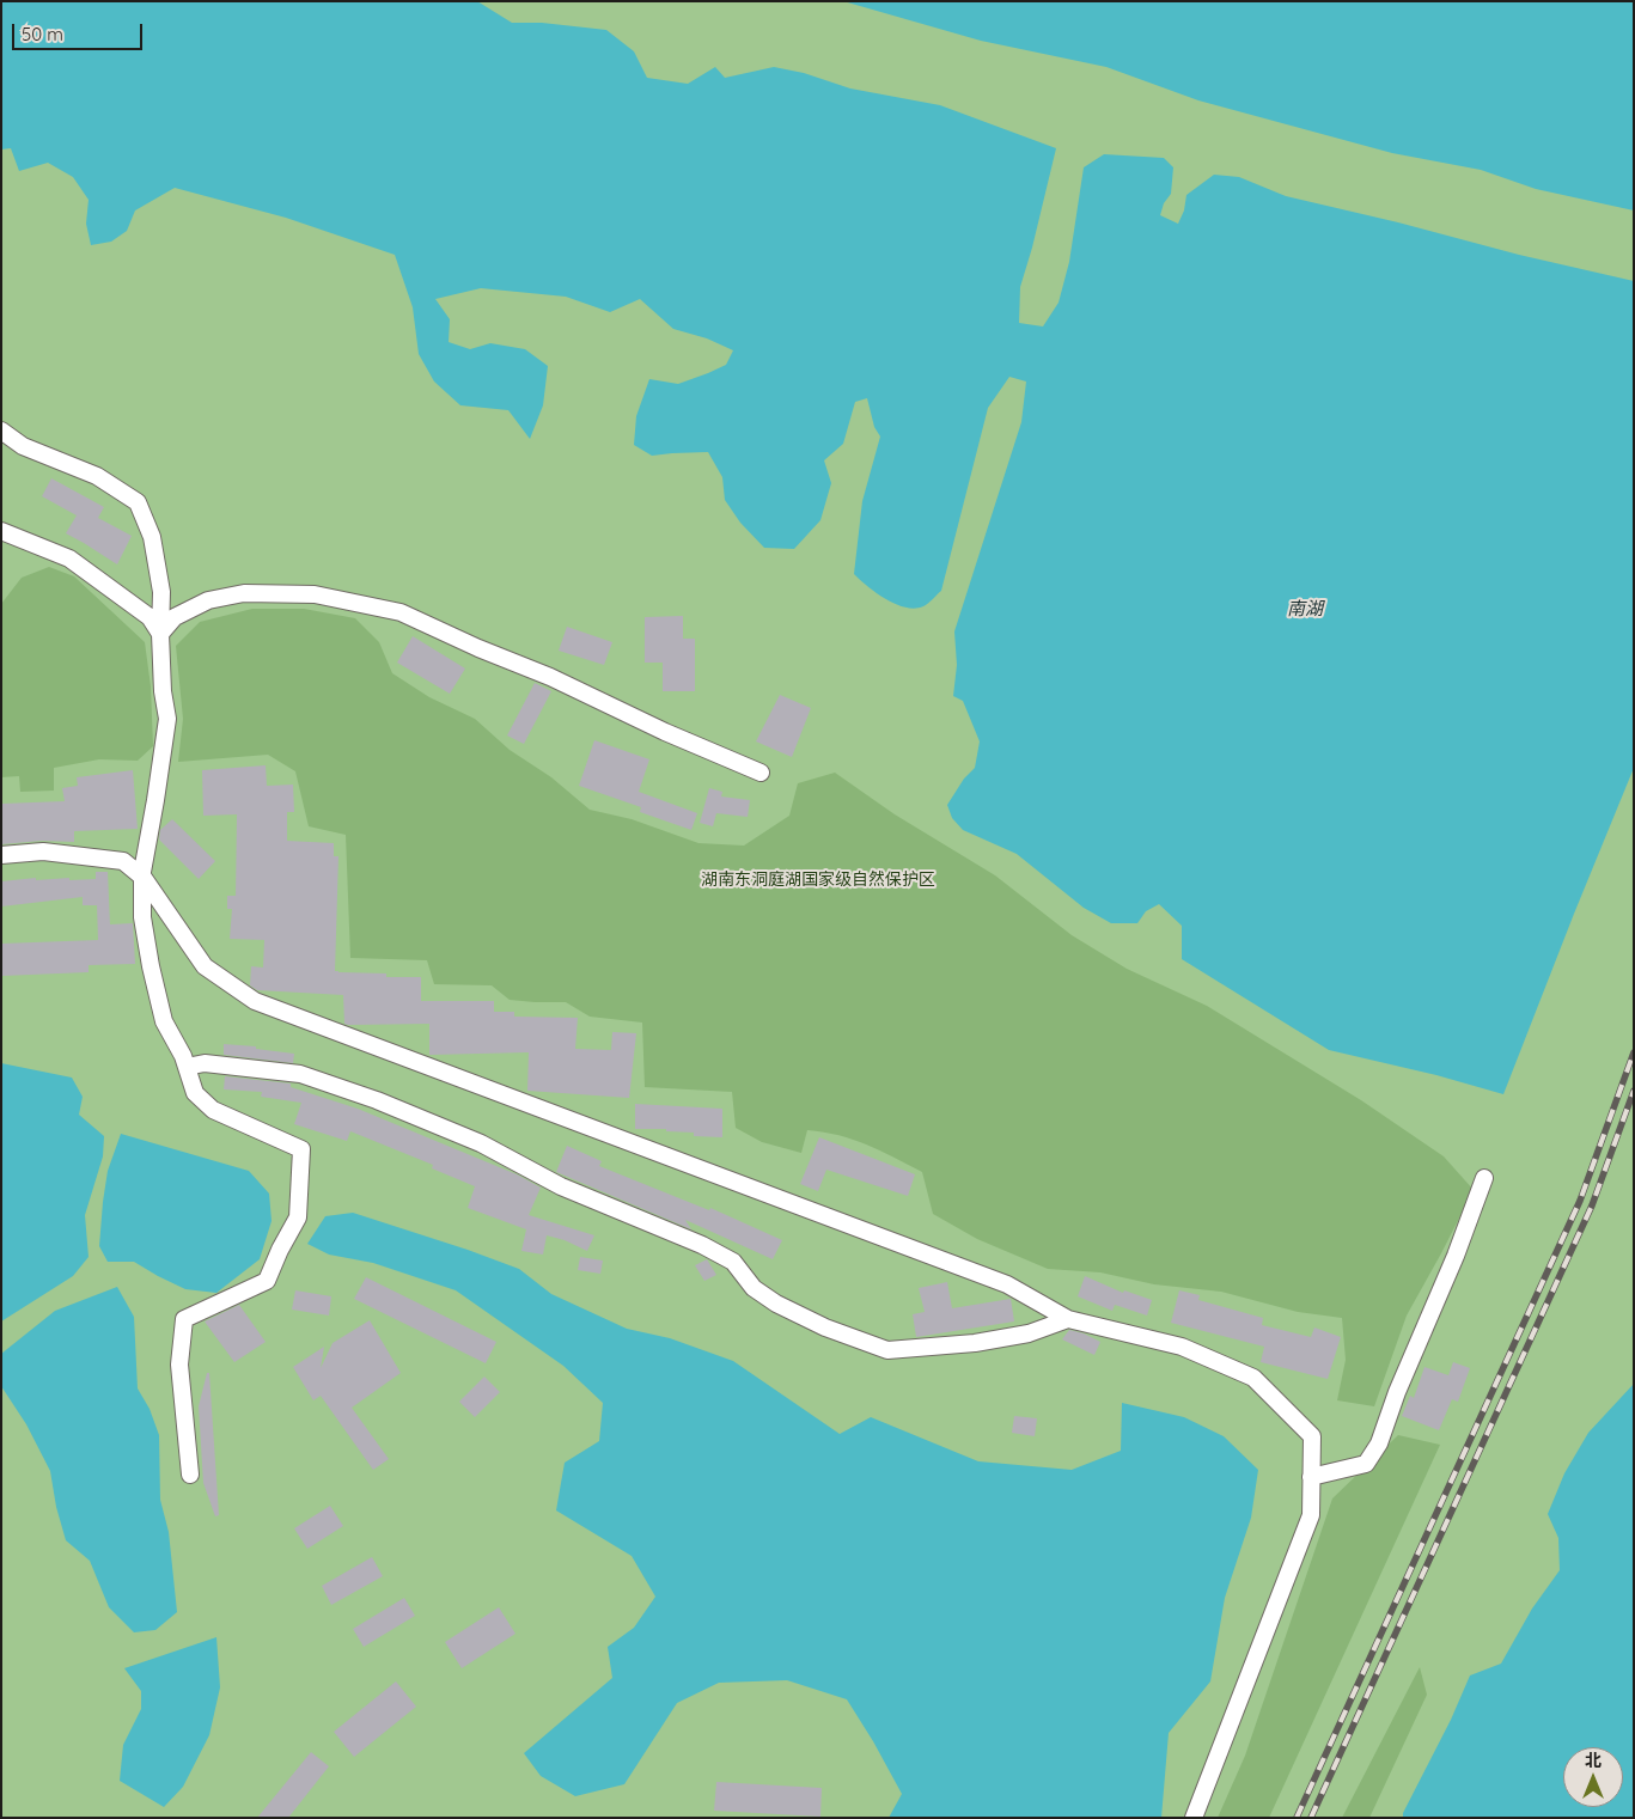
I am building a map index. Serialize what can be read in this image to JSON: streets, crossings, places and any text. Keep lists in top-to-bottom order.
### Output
{
  "water": ["南湖"],
  "parks": ["湖南东洞庭湖国家级自然保护区"],
  "scale_bar": "50 m",
  "north": "top"
}
